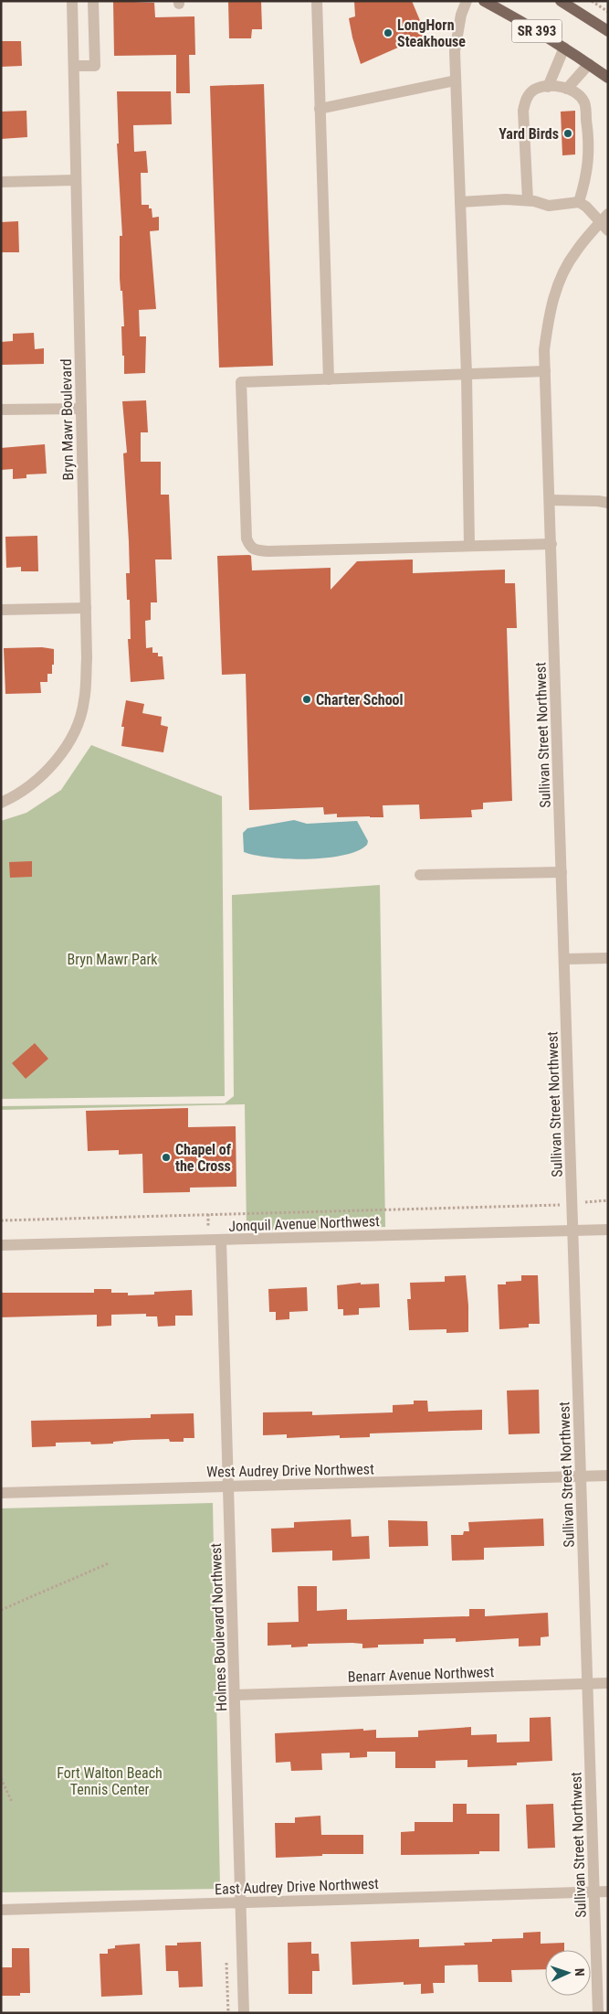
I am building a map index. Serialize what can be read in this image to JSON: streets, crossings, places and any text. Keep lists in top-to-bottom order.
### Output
{
  "streets": {
    "main road": ["SR 393"],
    "street": [
      "Bryn Mawr Boulevard",
      "Sullivan Street Northwest",
      "Jonquil Avenue Northwest",
      "West Audrey Drive Northwest",
      "Holmes Boulevard Northwest",
      "Benarr Avenue Northwest",
      "East Audrey Drive Northwest"
    ]
  },
  "crossings": [
    ["Sullivan Street Northwest", "Jonquil Avenue Northwest"],
    ["Sullivan Street Northwest", "West Audrey Drive Northwest"],
    ["Sullivan Street Northwest", "Benarr Avenue Northwest"],
    ["Sullivan Street Northwest", "East Audrey Drive Northwest"],
    ["Jonquil Avenue Northwest", "Holmes Boulevard Northwest"],
    ["West Audrey Drive Northwest", "Holmes Boulevard Northwest"],
    ["Holmes Boulevard Northwest", "Benarr Avenue Northwest"],
    ["Holmes Boulevard Northwest", "East Audrey Drive Northwest"]
  ],
  "parks": ["Bryn Mawr Park", "Fort Walton Beach Tennis Center"],
  "places": [
    "LongHorn Steakhouse",
    "Yard Birds",
    "Charter School",
    "Chapel of the Cross"
  ],
  "north": "right"
}
